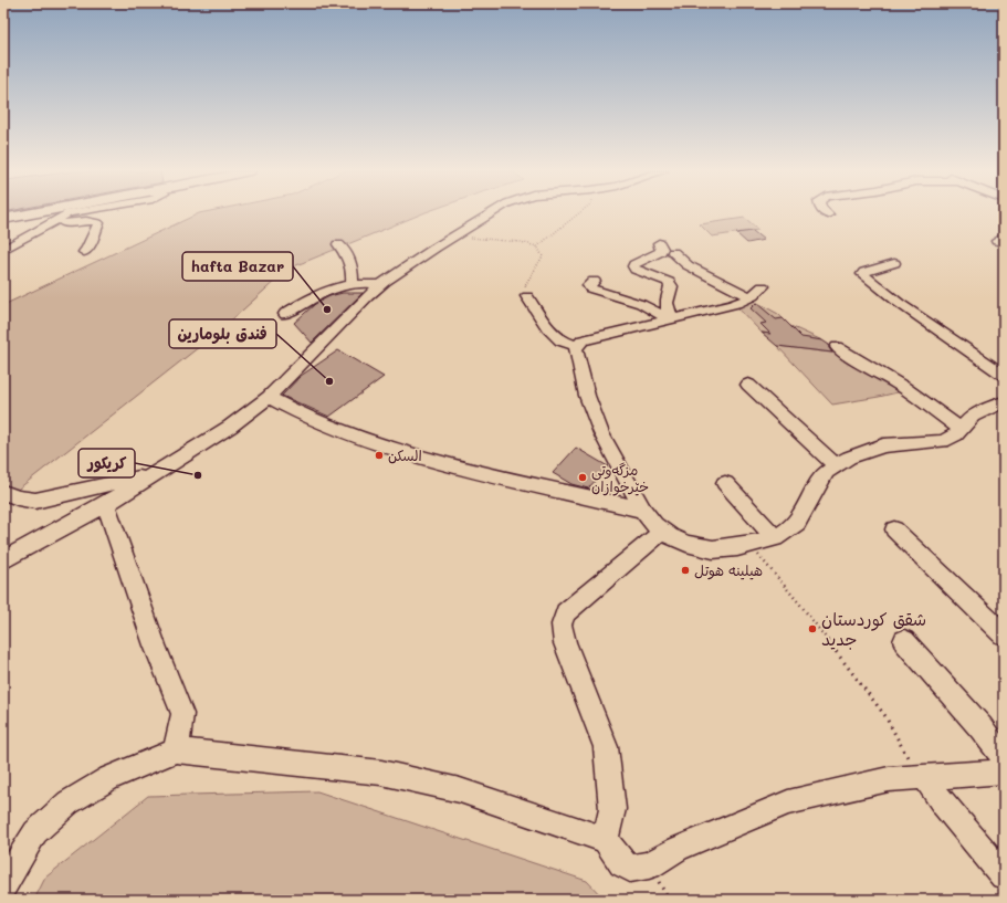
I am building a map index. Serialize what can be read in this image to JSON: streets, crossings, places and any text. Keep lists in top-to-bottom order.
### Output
{
  "places": [
    "hafta Bazar",
    "فندق بلومارين",
    "السكن",
    "کریکور",
    "مزگەوتی خێرخوازان",
    "هيلينه هوتل",
    "شقق كوردستان جديد"
  ]
}
